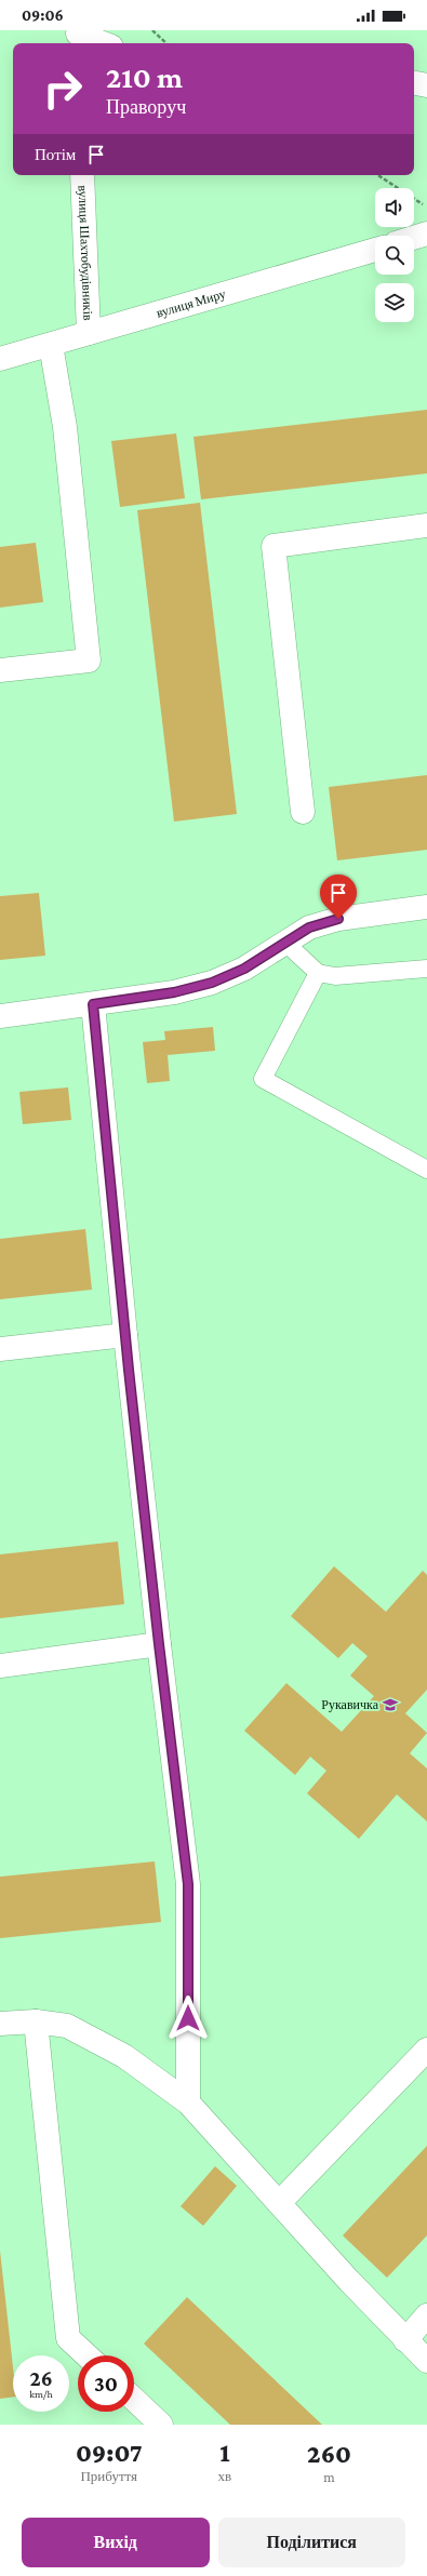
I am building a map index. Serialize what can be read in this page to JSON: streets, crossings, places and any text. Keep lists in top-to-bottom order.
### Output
{
  "streets": {
    "street": ["вулиця Шахтобудівників", "вулиця Миру"]
  },
  "crossings": [
    ["вулиця Шахтобудівників", "вулиця Миру"]
  ],
  "places": {
    "school or university": ["Рукавичка"]
  },
  "page": {
    "status": "09:06",
    "turn": ["210 m", "Праворуч"],
    "then": "Потім",
    "speed": "26 km/h",
    "limit": "30",
    "eta": [
      "09:07",
      "Прибуття",
      "1",
      "хв",
      "260",
      "m"
    ],
    "buttons": ["Вихід", "Поділитися"]
  }
}
